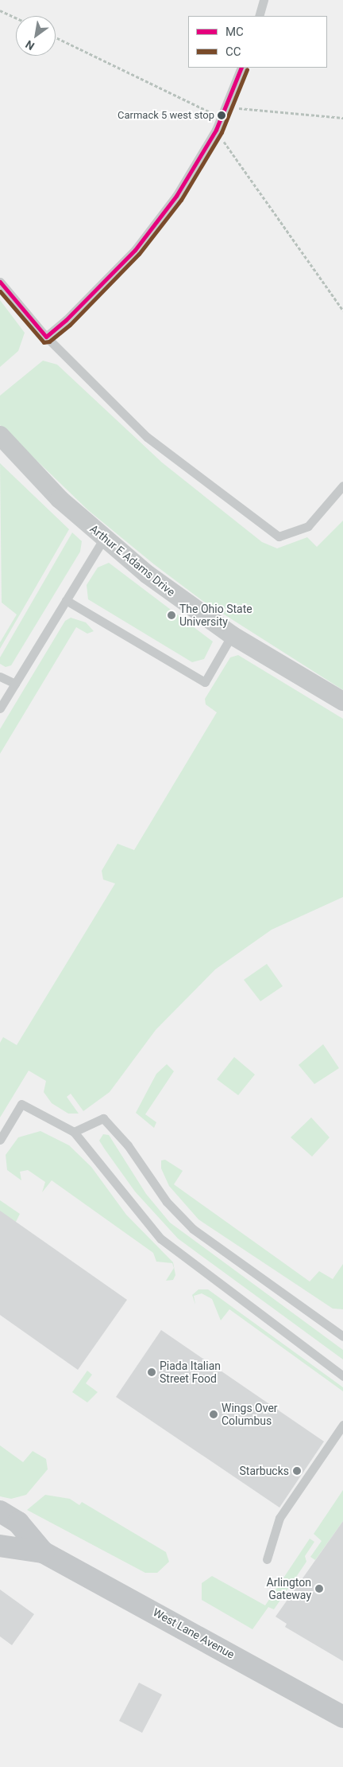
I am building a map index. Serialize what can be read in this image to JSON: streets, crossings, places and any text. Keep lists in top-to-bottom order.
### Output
{
  "streets": {
    "main road": ["West Lane Avenue"],
    "street": ["Arthur E Adams Drive"]
  },
  "places": [
    "Carmack 5 west stop",
    "The Ohio State University",
    "Piada Italian Street Food",
    "Wings Over Columbus",
    "Starbucks",
    "Arlington Gateway"
  ],
  "lines": ["transit line MC", "transit line CC"],
  "legend": ["MC", "CC"],
  "north": "bottom left"
}
